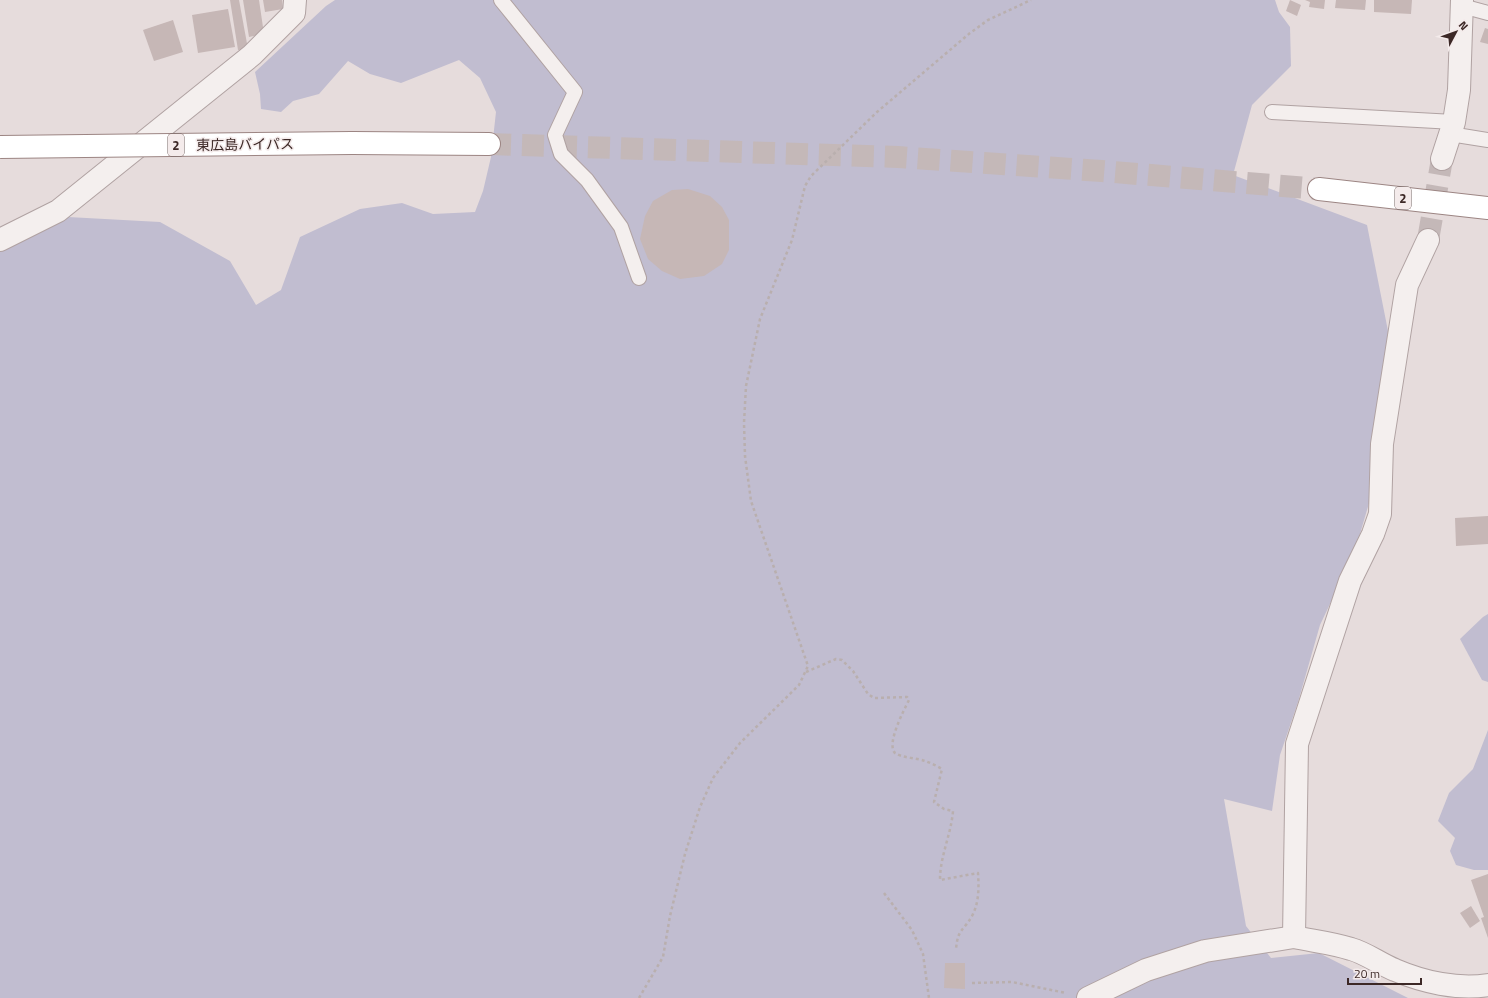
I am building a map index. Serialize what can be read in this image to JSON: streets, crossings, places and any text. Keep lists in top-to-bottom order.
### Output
{
  "streets": {
    "highway": ["東広島バイパス", "2"]
  },
  "scale_bar": "20 m",
  "north": "top right"
}
